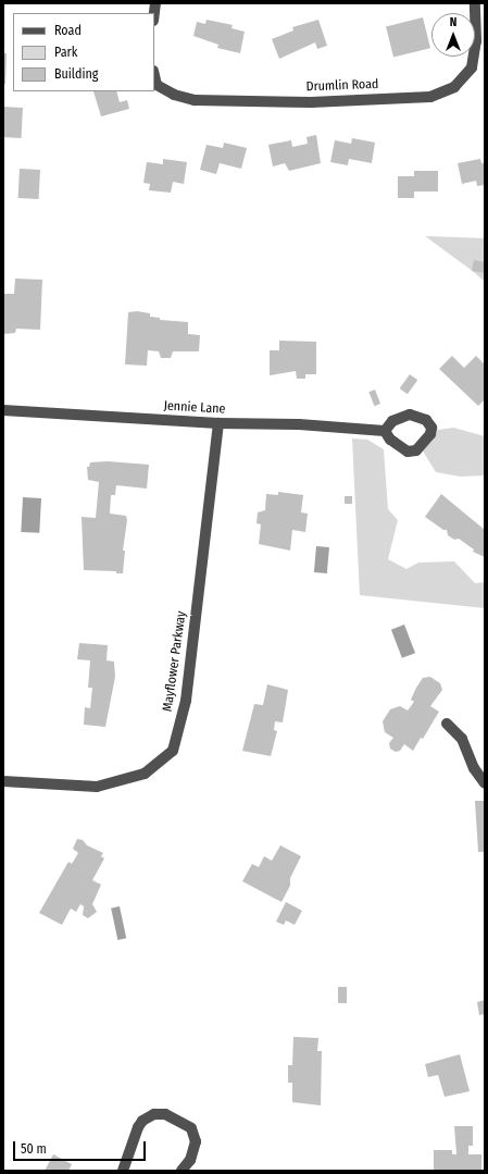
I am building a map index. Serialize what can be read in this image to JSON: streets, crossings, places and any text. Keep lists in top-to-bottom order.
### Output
{
  "streets": {
    "street": ["Drumlin Road", "Jennie Lane", "Mayflower Parkway"]
  },
  "crossings": [
    ["Jennie Lane", "Mayflower Parkway"]
  ],
  "legend": ["Road", "Park", "Building"],
  "scale_bar": "50 m",
  "north": "top"
}
